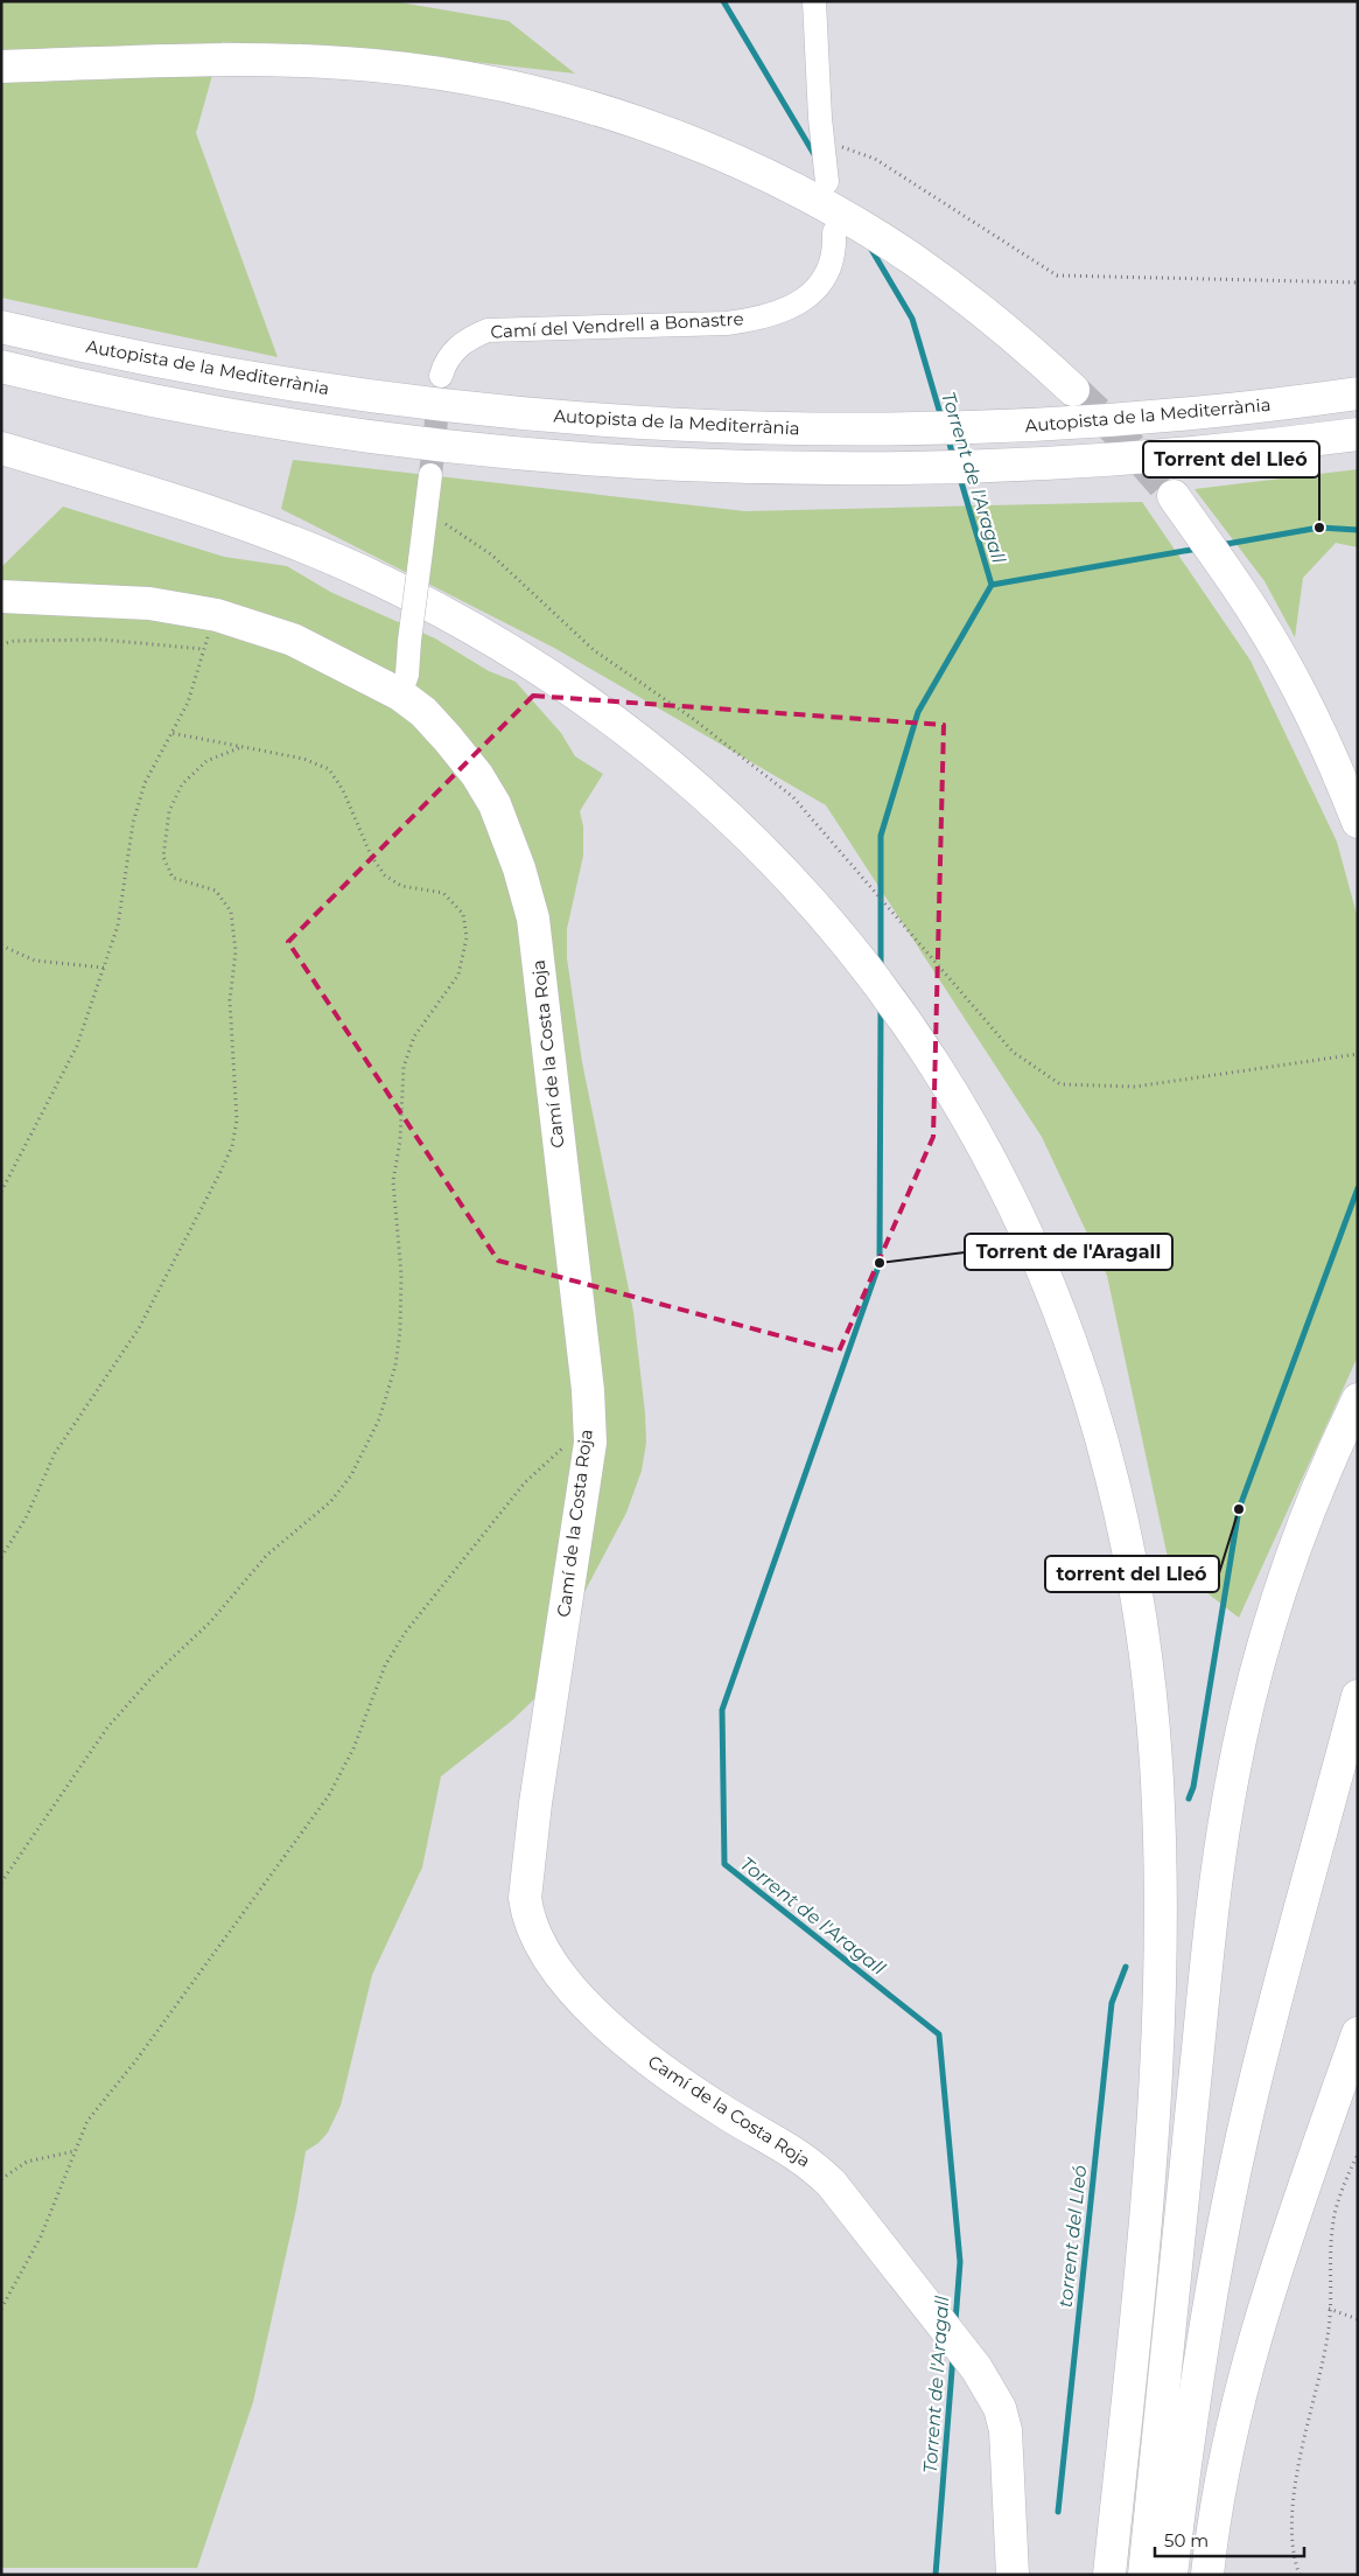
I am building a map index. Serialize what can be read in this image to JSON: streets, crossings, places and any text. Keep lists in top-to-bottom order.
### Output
{
  "streets": {
    "main road": ["Autopista de la Mediterrània", "Camí de la Costa Roja"],
    "street": ["Camí del Vendrell a Bonastre"]
  },
  "water": ["Torrent de l'Aragall", "torrent del Lleó"],
  "places": ["Torrent del Lleó", "Torrent de l'Aragall", "torrent del Lleó"],
  "scale_bar": "50 m"
}
